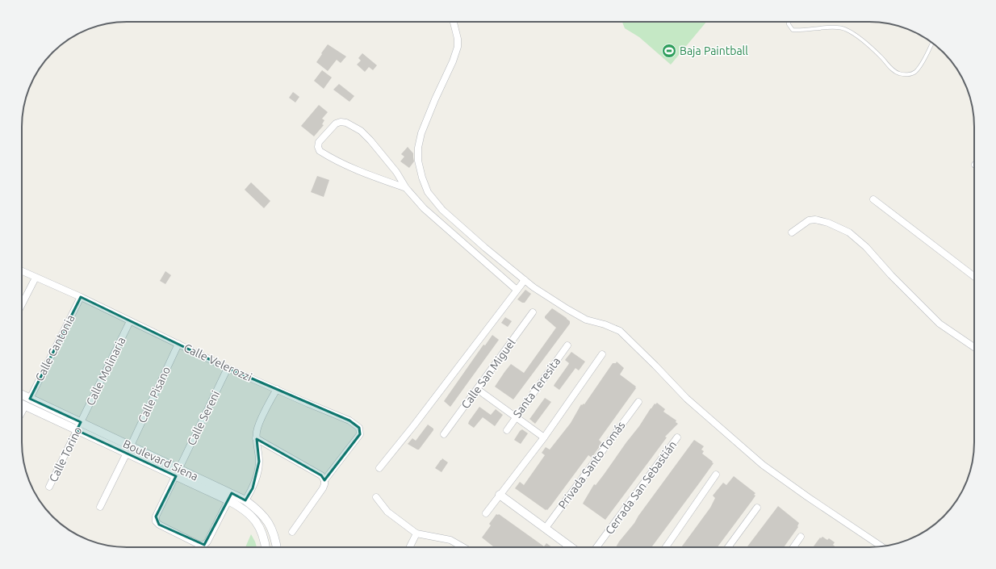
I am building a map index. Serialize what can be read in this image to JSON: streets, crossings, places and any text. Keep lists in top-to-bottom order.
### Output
{
  "streets": {
    "street": [
      "Calle Cantonia",
      "Calle Velerozzi",
      "Calle Molinaria",
      "Calle San Miguel",
      "Santa Teresita",
      "Calle Pisano",
      "Calle Sereni",
      "Calle Torino",
      "Boulevard Siena",
      "Privada Santo Tomás",
      "Cerrada San Sebastián"
    ]
  },
  "crossings": [
    ["Calle Cantonia", "Calle Velerozzi"],
    ["Calle Cantonia", "Boulevard Siena"],
    ["Calle Velerozzi", "Calle Molinaria"],
    ["Calle Velerozzi", "Calle Pisano"],
    ["Calle Velerozzi", "Calle Sereni"],
    ["Calle Molinaria", "Calle Torino"],
    ["Calle Molinaria", "Boulevard Siena"],
    ["Calle Pisano", "Boulevard Siena"],
    ["Calle Sereni", "Boulevard Siena"],
    ["Calle Torino", "Boulevard Siena"]
  ],
  "places": {
    "sports": ["Baja Paintball"]
  }
}
